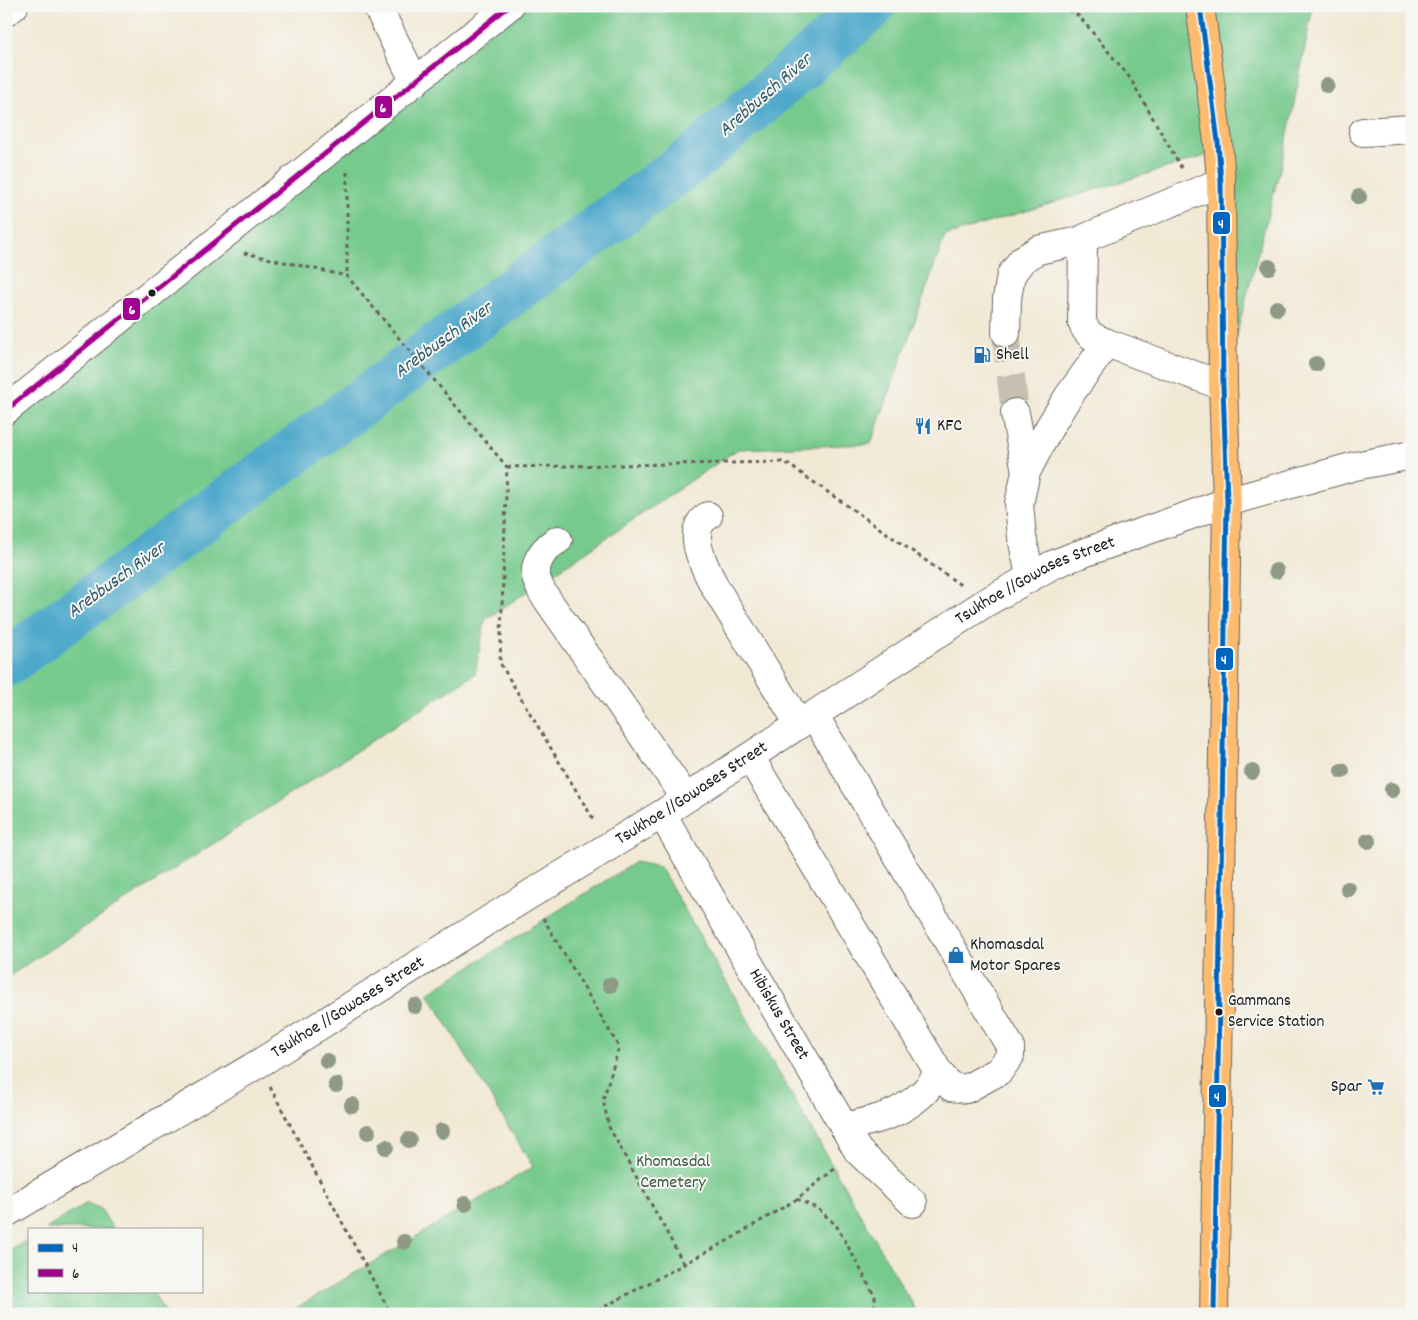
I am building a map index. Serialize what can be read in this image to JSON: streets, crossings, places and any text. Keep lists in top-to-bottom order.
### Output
{
  "streets": {
    "street": ["Tsukhoe //Gowases Street", "Hibiskus Street"]
  },
  "crossings": [
    ["Tsukhoe //Gowases Street", "Hibiskus Street"]
  ],
  "water": ["Arebbusch River"],
  "parks": ["Khomasdal Cemetery"],
  "places": {
    "fuel station": ["Shell"],
    "restaurant": ["KFC"],
    "shop": ["Khomasdal Motor Spares"],
    "other": ["Gammans Service Station"],
    "supermarket": ["Spar"]
  },
  "lines": ["transit line 4", "transit line 6"],
  "legend": ["4", "6"]
}
